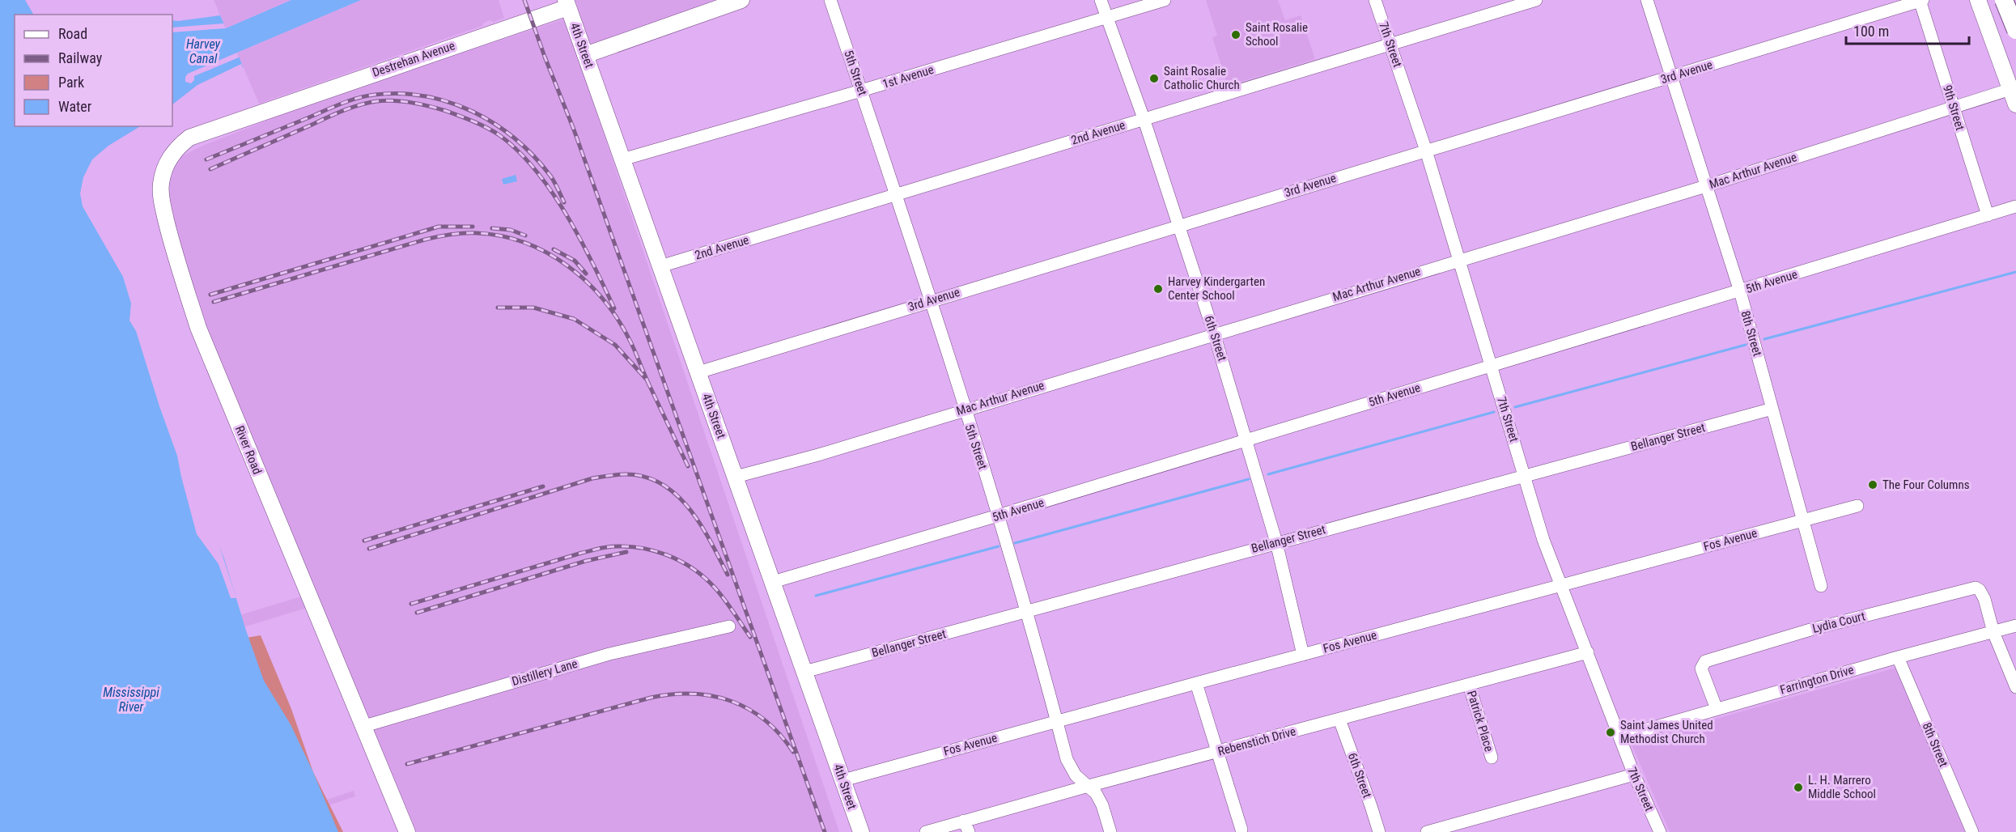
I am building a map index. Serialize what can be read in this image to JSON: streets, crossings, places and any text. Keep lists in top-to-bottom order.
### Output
{
  "streets": {
    "main road": ["4th Street", "Destrehan Avenue", "River Road"],
    "street": [
      "7th Street",
      "3rd Avenue",
      "5th Street",
      "1st Avenue",
      "9th Street",
      "2nd Avenue",
      "Mac Arthur Avenue",
      "5th Avenue",
      "8th Street",
      "6th Street",
      "Bellanger Street",
      "Fos Avenue",
      "Lydia Court",
      "Distillery Lane",
      "Farrington Drive",
      "Patrick Place",
      "Rebenstich Drive"
    ]
  },
  "crossings": [
    ["7th Street", "3rd Avenue"],
    ["7th Street", "2nd Avenue"],
    ["7th Street", "Mac Arthur Avenue"],
    ["7th Street", "5th Avenue"],
    ["7th Street", "Bellanger Street"],
    ["7th Street", "Fos Avenue"],
    ["7th Street", "Farrington Drive"],
    ["7th Street", "Rebenstich Drive"],
    ["4th Street", "Destrehan Avenue"],
    ["4th Street", "3rd Avenue"],
    ["4th Street", "1st Avenue"],
    ["4th Street", "2nd Avenue"],
    ["4th Street", "Mac Arthur Avenue"],
    ["4th Street", "5th Avenue"],
    ["4th Street", "Bellanger Street"],
    ["4th Street", "Fos Avenue"],
    ["Destrehan Avenue", "River Road"],
    ["3rd Avenue", "5th Street"],
    ["3rd Avenue", "9th Street"],
    ["3rd Avenue", "8th Street"],
    ["3rd Avenue", "6th Street"],
    ["5th Street", "1st Avenue"],
    ["5th Street", "2nd Avenue"],
    ["5th Street", "Mac Arthur Avenue"],
    ["5th Street", "5th Avenue"],
    ["5th Street", "Bellanger Street"],
    ["5th Street", "Fos Avenue"],
    ["5th Street", "Rebenstich Drive"],
    ["1st Avenue", "6th Street"],
    ["9th Street", "Mac Arthur Avenue"],
    ["9th Street", "5th Avenue"],
    ["2nd Avenue", "6th Street"],
    ["Mac Arthur Avenue", "8th Street"],
    ["Mac Arthur Avenue", "6th Street"],
    ["5th Avenue", "8th Street"],
    ["5th Avenue", "6th Street"],
    ["8th Street", "Bellanger Street"],
    ["8th Street", "Fos Avenue"],
    ["8th Street", "Farrington Drive"],
    ["6th Street", "Bellanger Street"],
    ["6th Street", "Fos Avenue"],
    ["6th Street", "Rebenstich Drive"],
    ["River Road", "Distillery Lane"],
    ["Lydia Court", "Farrington Drive"],
    ["Patrick Place", "Rebenstich Drive"]
  ],
  "water": ["Harvey Canal", "Mississippi River"],
  "places": [
    "Saint Rosalie School",
    "Saint Rosalie Catholic Church",
    "Harvey Kindergarten Center School",
    "The Four Columns",
    "Saint James United Methodist Church",
    "L. H. Marrero Middle School"
  ],
  "legend": [
    "Road",
    "Railway",
    "Park",
    "Water"
  ],
  "scale_bar": "100 m"
}
